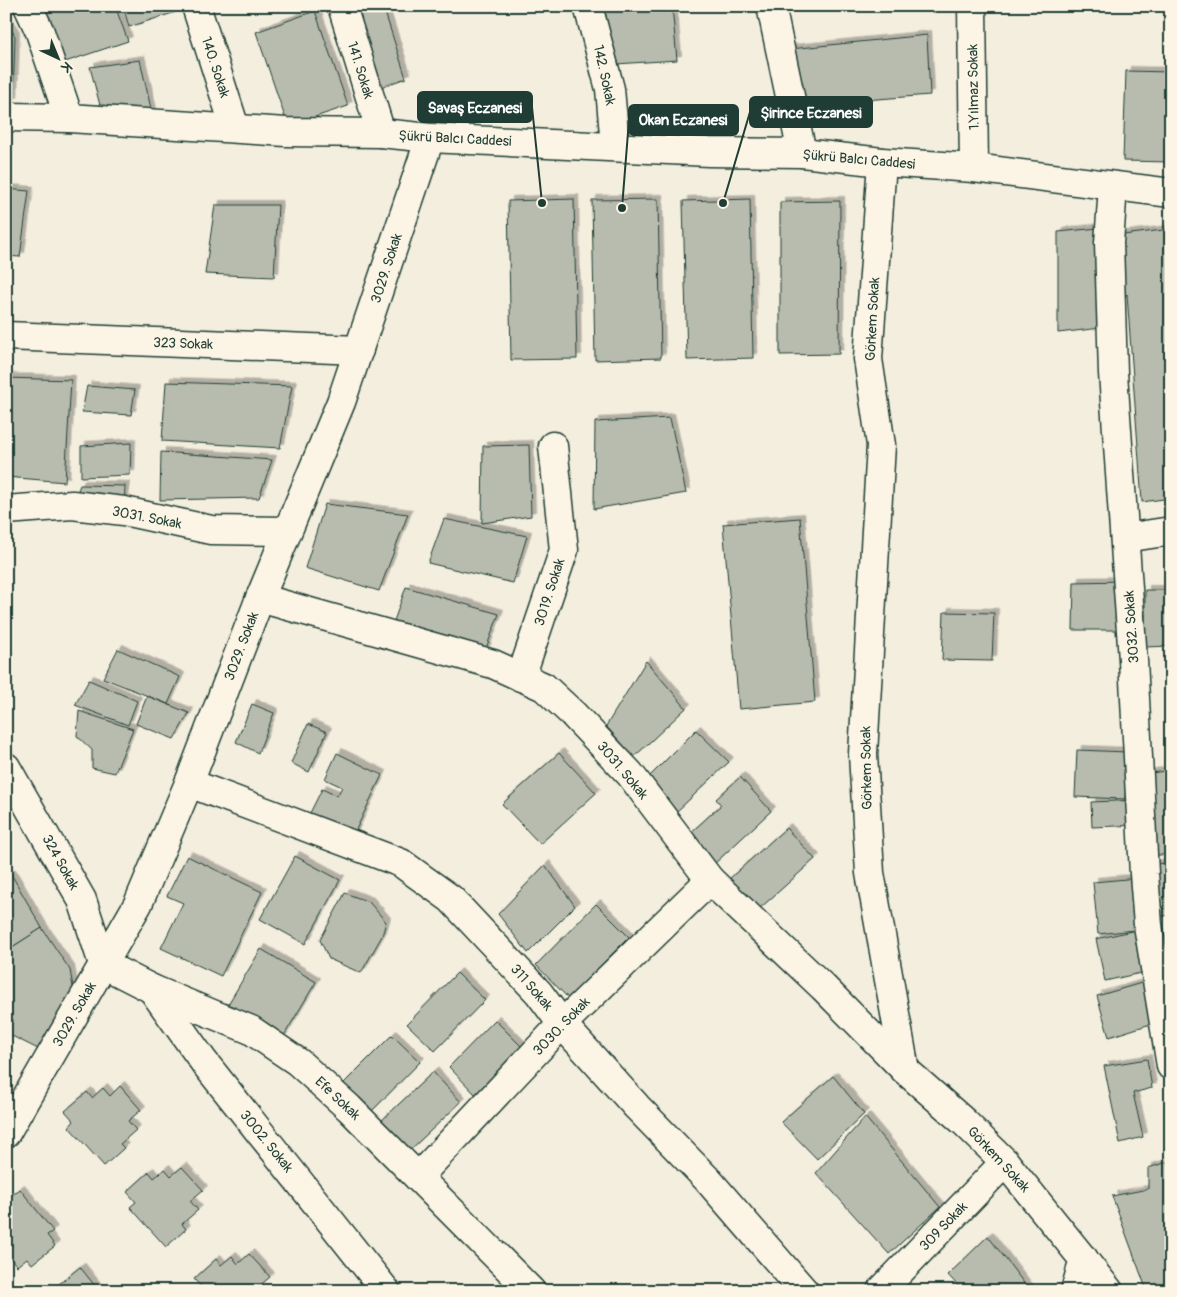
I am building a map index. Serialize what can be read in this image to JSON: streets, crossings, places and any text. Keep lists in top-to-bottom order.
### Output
{
  "streets": {
    "street": [
      "140. Sokak",
      "141. Sokak",
      "142. Sokak",
      "1.Yılmaz Sokak",
      "Şükrü Balcı Caddesi",
      "3029. Sokak",
      "Görkem Sokak",
      "323 Sokak",
      "3031. Sokak",
      "3019. Sokak",
      "3032. Sokak",
      "324 Sokak",
      "311 Sokak",
      "3030. Sokak",
      "Efe Sokak",
      "3002. Sokak",
      "309 Sokak"
    ]
  },
  "crossings": [
    ["140. Sokak", "Şükrü Balcı Caddesi"],
    ["141. Sokak", "Şükrü Balcı Caddesi"],
    ["142. Sokak", "Şükrü Balcı Caddesi"],
    ["1.Yılmaz Sokak", "Şükrü Balcı Caddesi"],
    ["Şükrü Balcı Caddesi", "3029. Sokak"],
    ["Şükrü Balcı Caddesi", "Görkem Sokak"],
    ["Şükrü Balcı Caddesi", "3032. Sokak"],
    ["3029. Sokak", "323 Sokak"],
    ["3029. Sokak", "3031. Sokak"],
    ["3029. Sokak", "324 Sokak"],
    ["3029. Sokak", "311 Sokak"],
    ["3029. Sokak", "Efe Sokak"],
    ["Görkem Sokak", "3031. Sokak"],
    ["Görkem Sokak", "309 Sokak"],
    ["3031. Sokak", "3019. Sokak"],
    ["3031. Sokak", "3030. Sokak"],
    ["324 Sokak", "Efe Sokak"],
    ["311 Sokak", "3030. Sokak"],
    ["3030. Sokak", "Efe Sokak"],
    ["Efe Sokak", "3002. Sokak"]
  ],
  "places": ["Savaş Eczanesi", "Şirince Eczanesi", "Okan Eczanesi"],
  "north": "bottom right"
}
